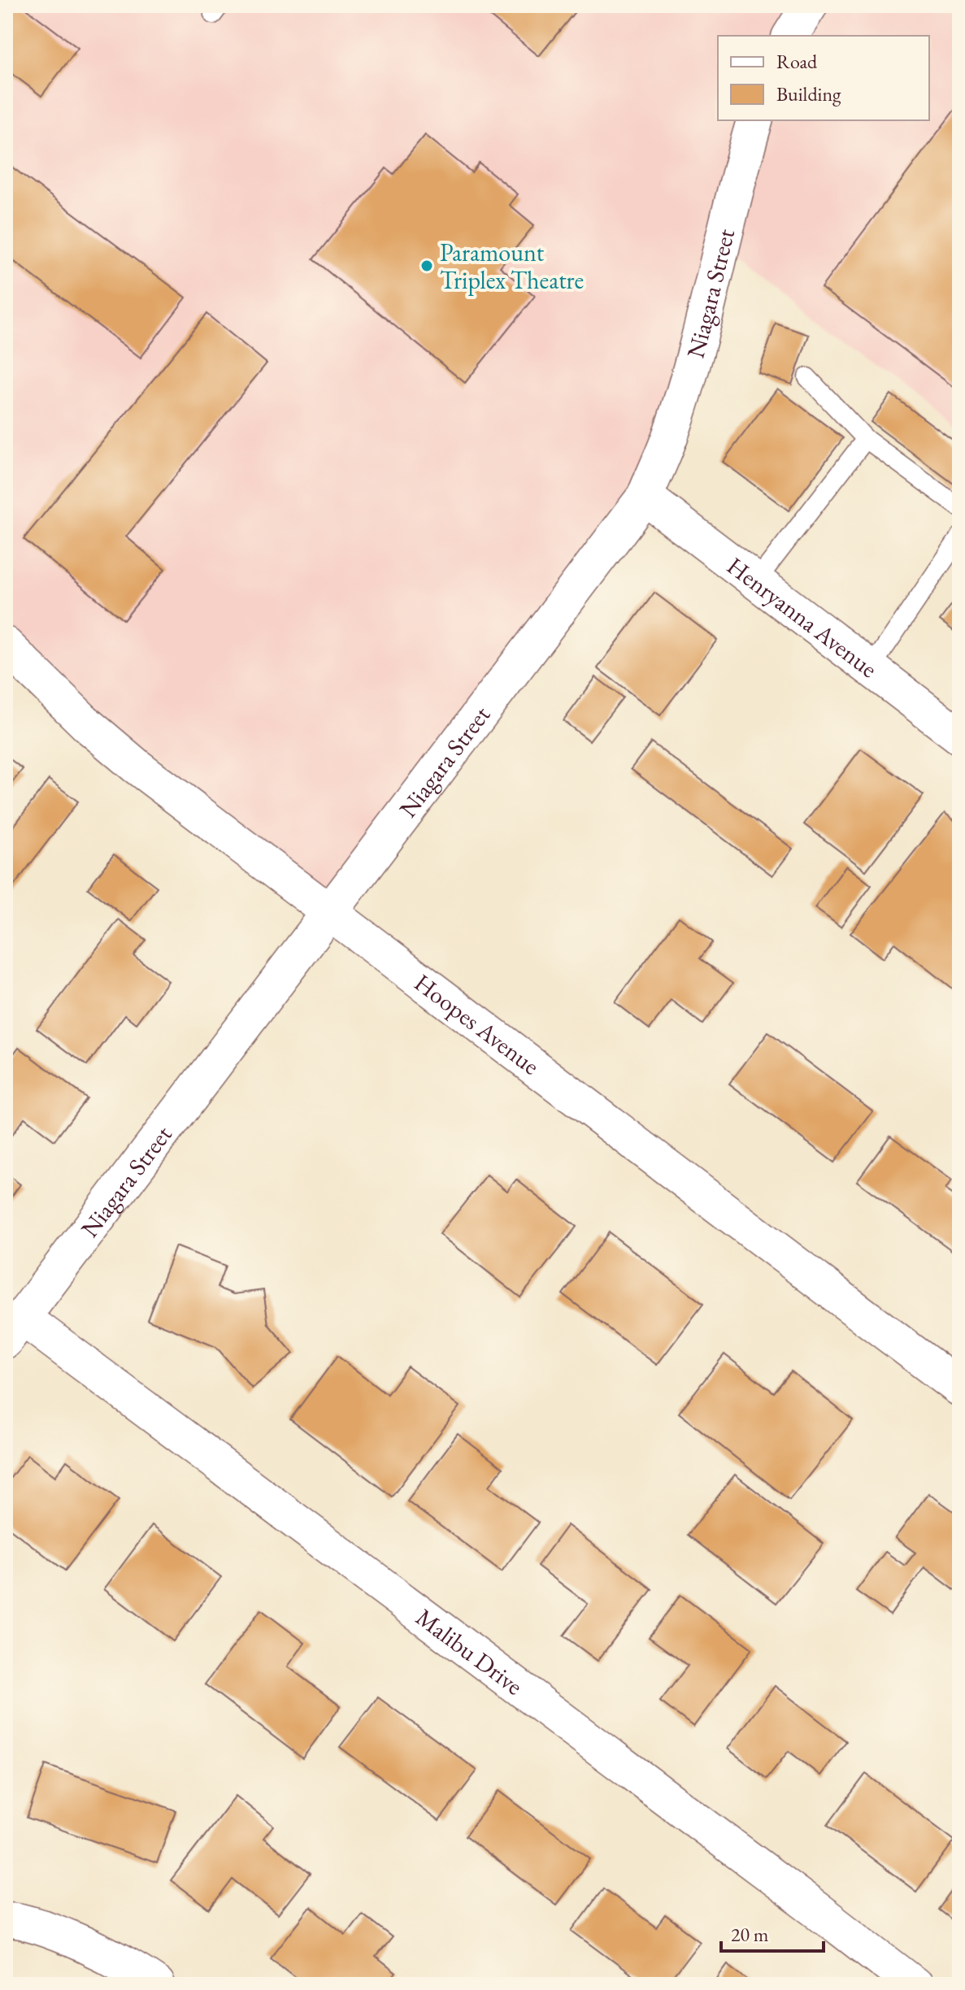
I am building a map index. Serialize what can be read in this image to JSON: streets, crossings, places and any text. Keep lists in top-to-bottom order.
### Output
{
  "streets": {
    "street": [
      "Niagara Street",
      "Henryanna Avenue",
      "Hoopes Avenue",
      "Malibu Drive"
    ]
  },
  "crossings": [
    ["Niagara Street", "Henryanna Avenue"],
    ["Niagara Street", "Hoopes Avenue"],
    ["Niagara Street", "Malibu Drive"]
  ],
  "places": ["Paramount Triplex Theatre"],
  "legend": ["Road", "Building"],
  "scale_bar": "20 m"
}
